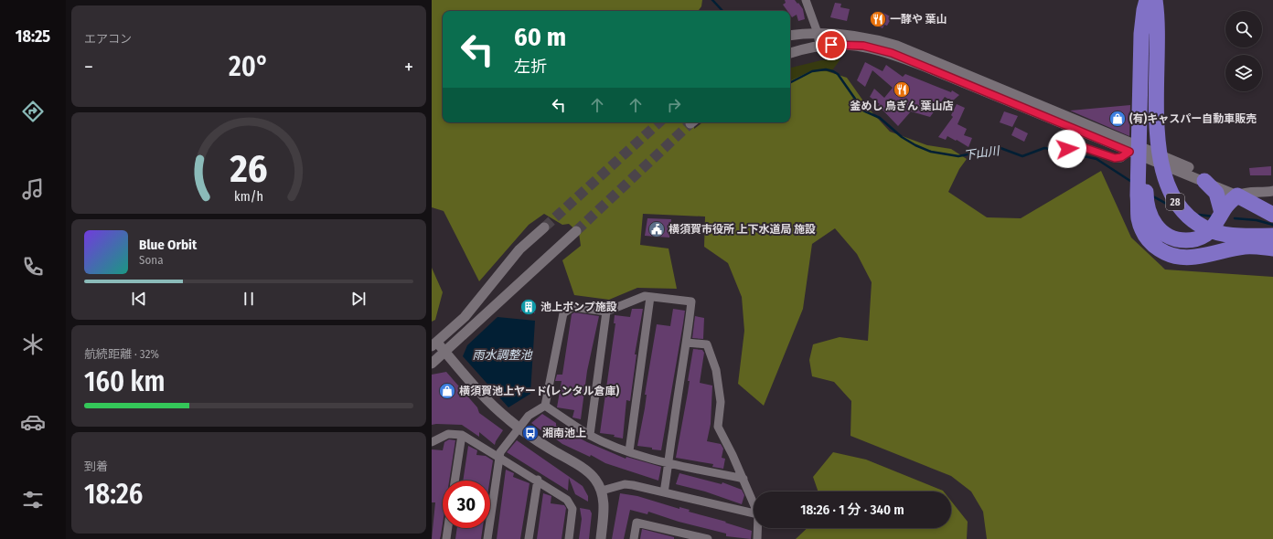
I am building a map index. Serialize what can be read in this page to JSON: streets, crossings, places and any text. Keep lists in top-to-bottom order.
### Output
{
  "streets": {
    "highway": ["28"]
  },
  "water": ["下山川", "雨水調整池"],
  "places": {
    "restaurant": ["一酵や 葉山", "釜めし 鳥ぎん 葉山店"],
    "shop": ["(有)キャスパー自動車販売", "横須賀池上ヤード(レンタル倉庫)"],
    "public building": ["横須賀市役所 上下水道局 施設"],
    "building": ["池上ポンプ施設"],
    "bus stop": ["湘南池上"]
  },
  "page": {
    "tabs": "18:25",
    "tile": [
      "エアコン",
      ["航続距離 · 32%", "160 km"],
      ["到着", "18:26"]
    ],
    "turn": ["60 m", "左折"],
    "heat": ["−", "20°", "+"],
    "song": ["Blue Orbit", "Sona"],
    "limit": "30",
    "trip": "18:26 · 1 分 · 340 m",
    "gauge": ["26", "km/h"]
  }
}
